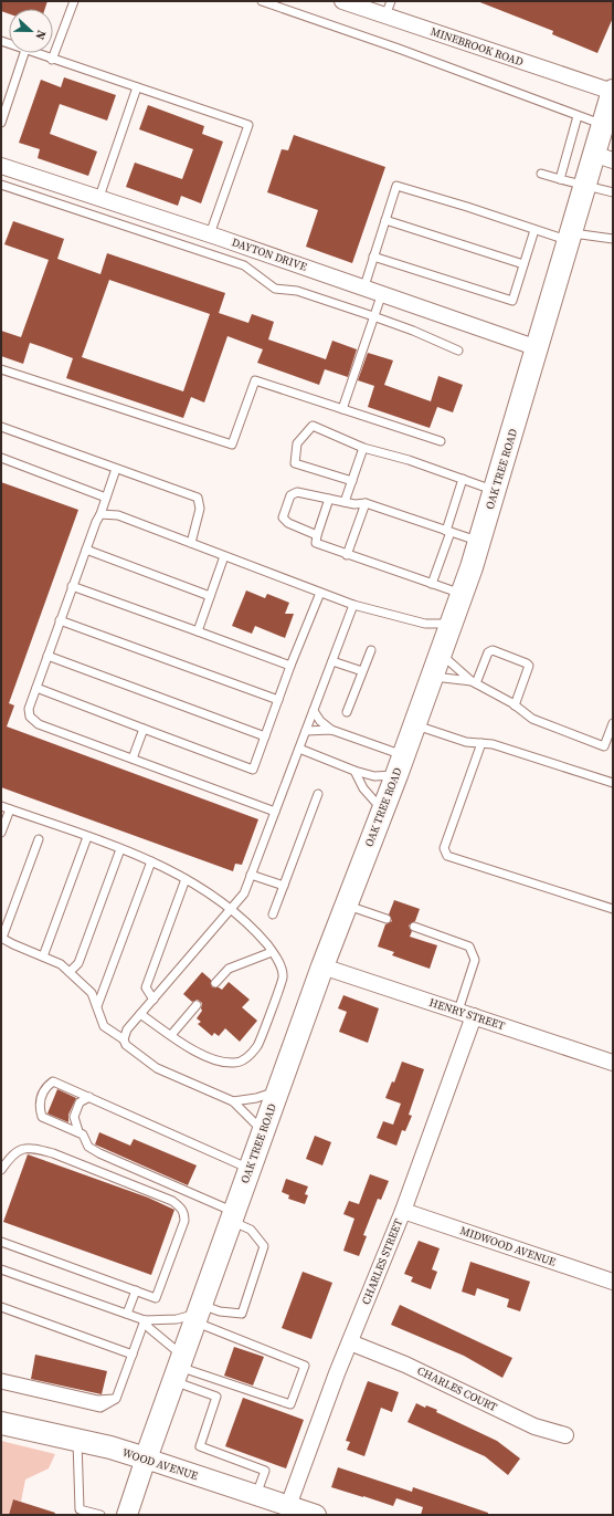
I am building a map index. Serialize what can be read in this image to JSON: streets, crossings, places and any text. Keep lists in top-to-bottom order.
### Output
{
  "streets": {
    "main road": ["OAK TREE ROAD", "WOOD AVENUE"],
    "street": [
      "MINEBROOK ROAD",
      "DAYTON DRIVE",
      "HENRY STREET",
      "MIDWOOD AVENUE",
      "CHARLES STREET",
      "CHARLES COURT"
    ]
  },
  "crossings": [
    ["MINEBROOK ROAD", "OAK TREE ROAD"],
    ["DAYTON DRIVE", "OAK TREE ROAD"],
    ["OAK TREE ROAD", "HENRY STREET"],
    ["OAK TREE ROAD", "WOOD AVENUE"],
    ["HENRY STREET", "CHARLES STREET"],
    ["MIDWOOD AVENUE", "CHARLES STREET"],
    ["CHARLES STREET", "CHARLES COURT"],
    ["CHARLES STREET", "WOOD AVENUE"]
  ],
  "north": "right"
}
